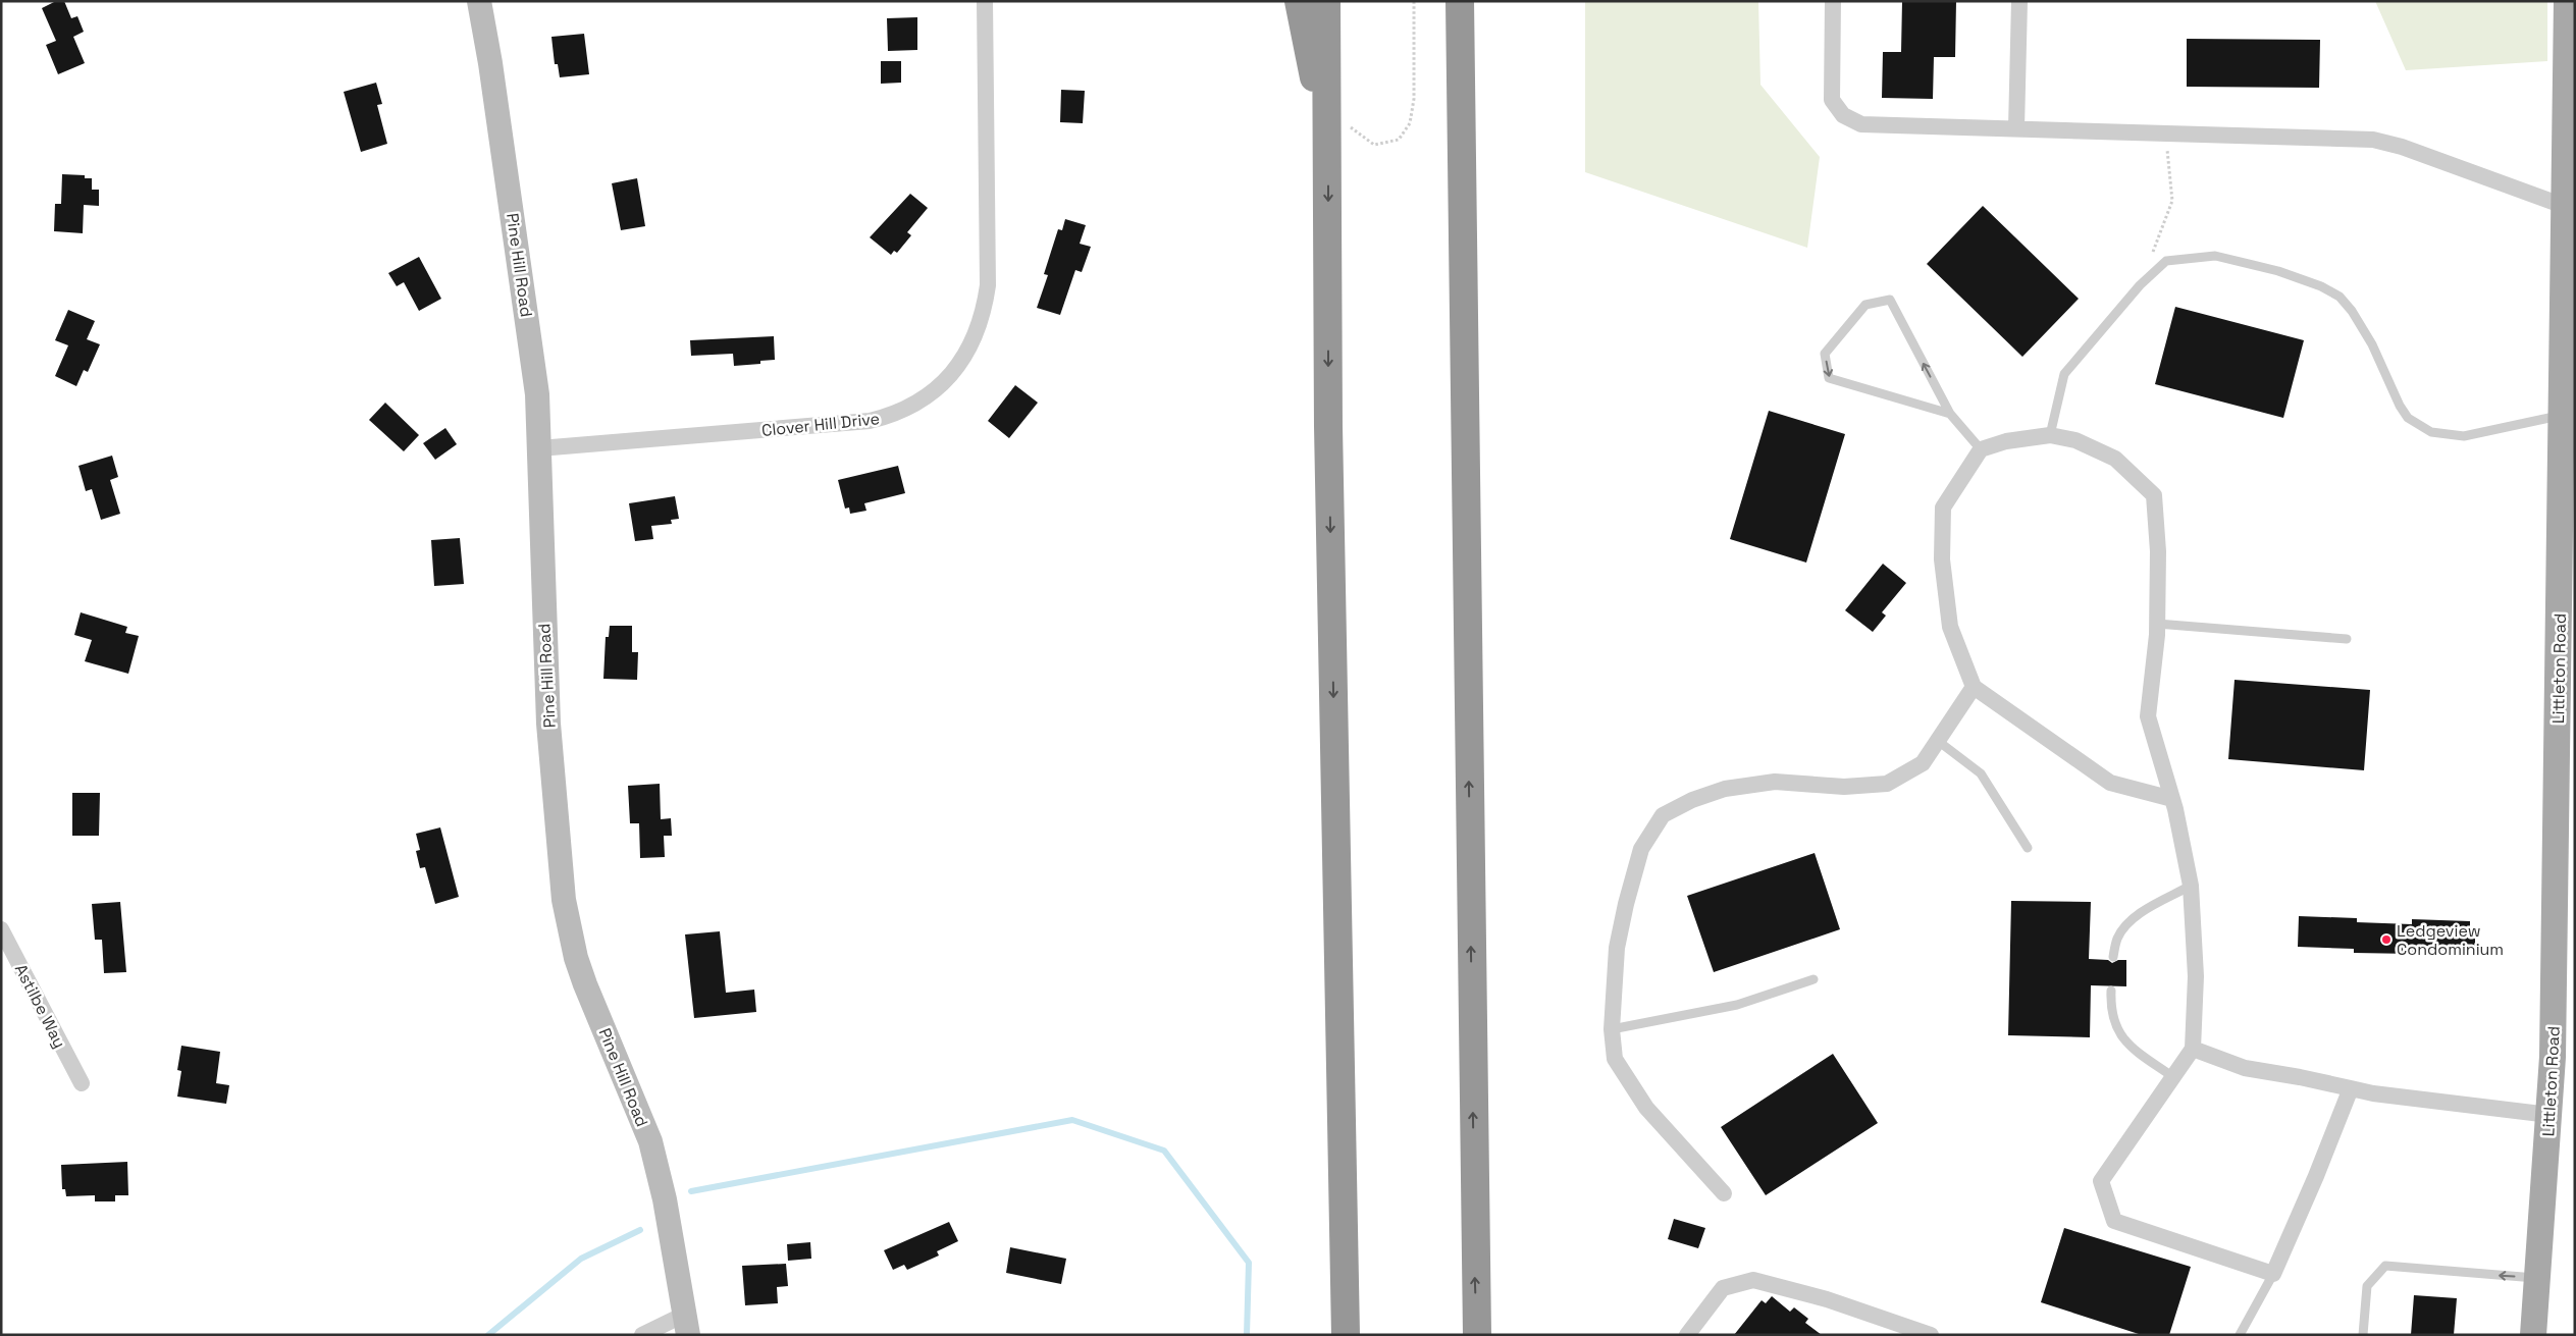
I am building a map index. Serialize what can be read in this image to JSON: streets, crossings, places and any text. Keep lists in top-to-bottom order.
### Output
{
  "streets": {
    "main road": ["Littleton Road"],
    "street": ["Pine Hill Road", "Clover Hill Drive", "Astilbe Way"]
  },
  "crossings": [
    ["Pine Hill Road", "Clover Hill Drive"]
  ],
  "places": ["Ledgeview Condominium"]
}
